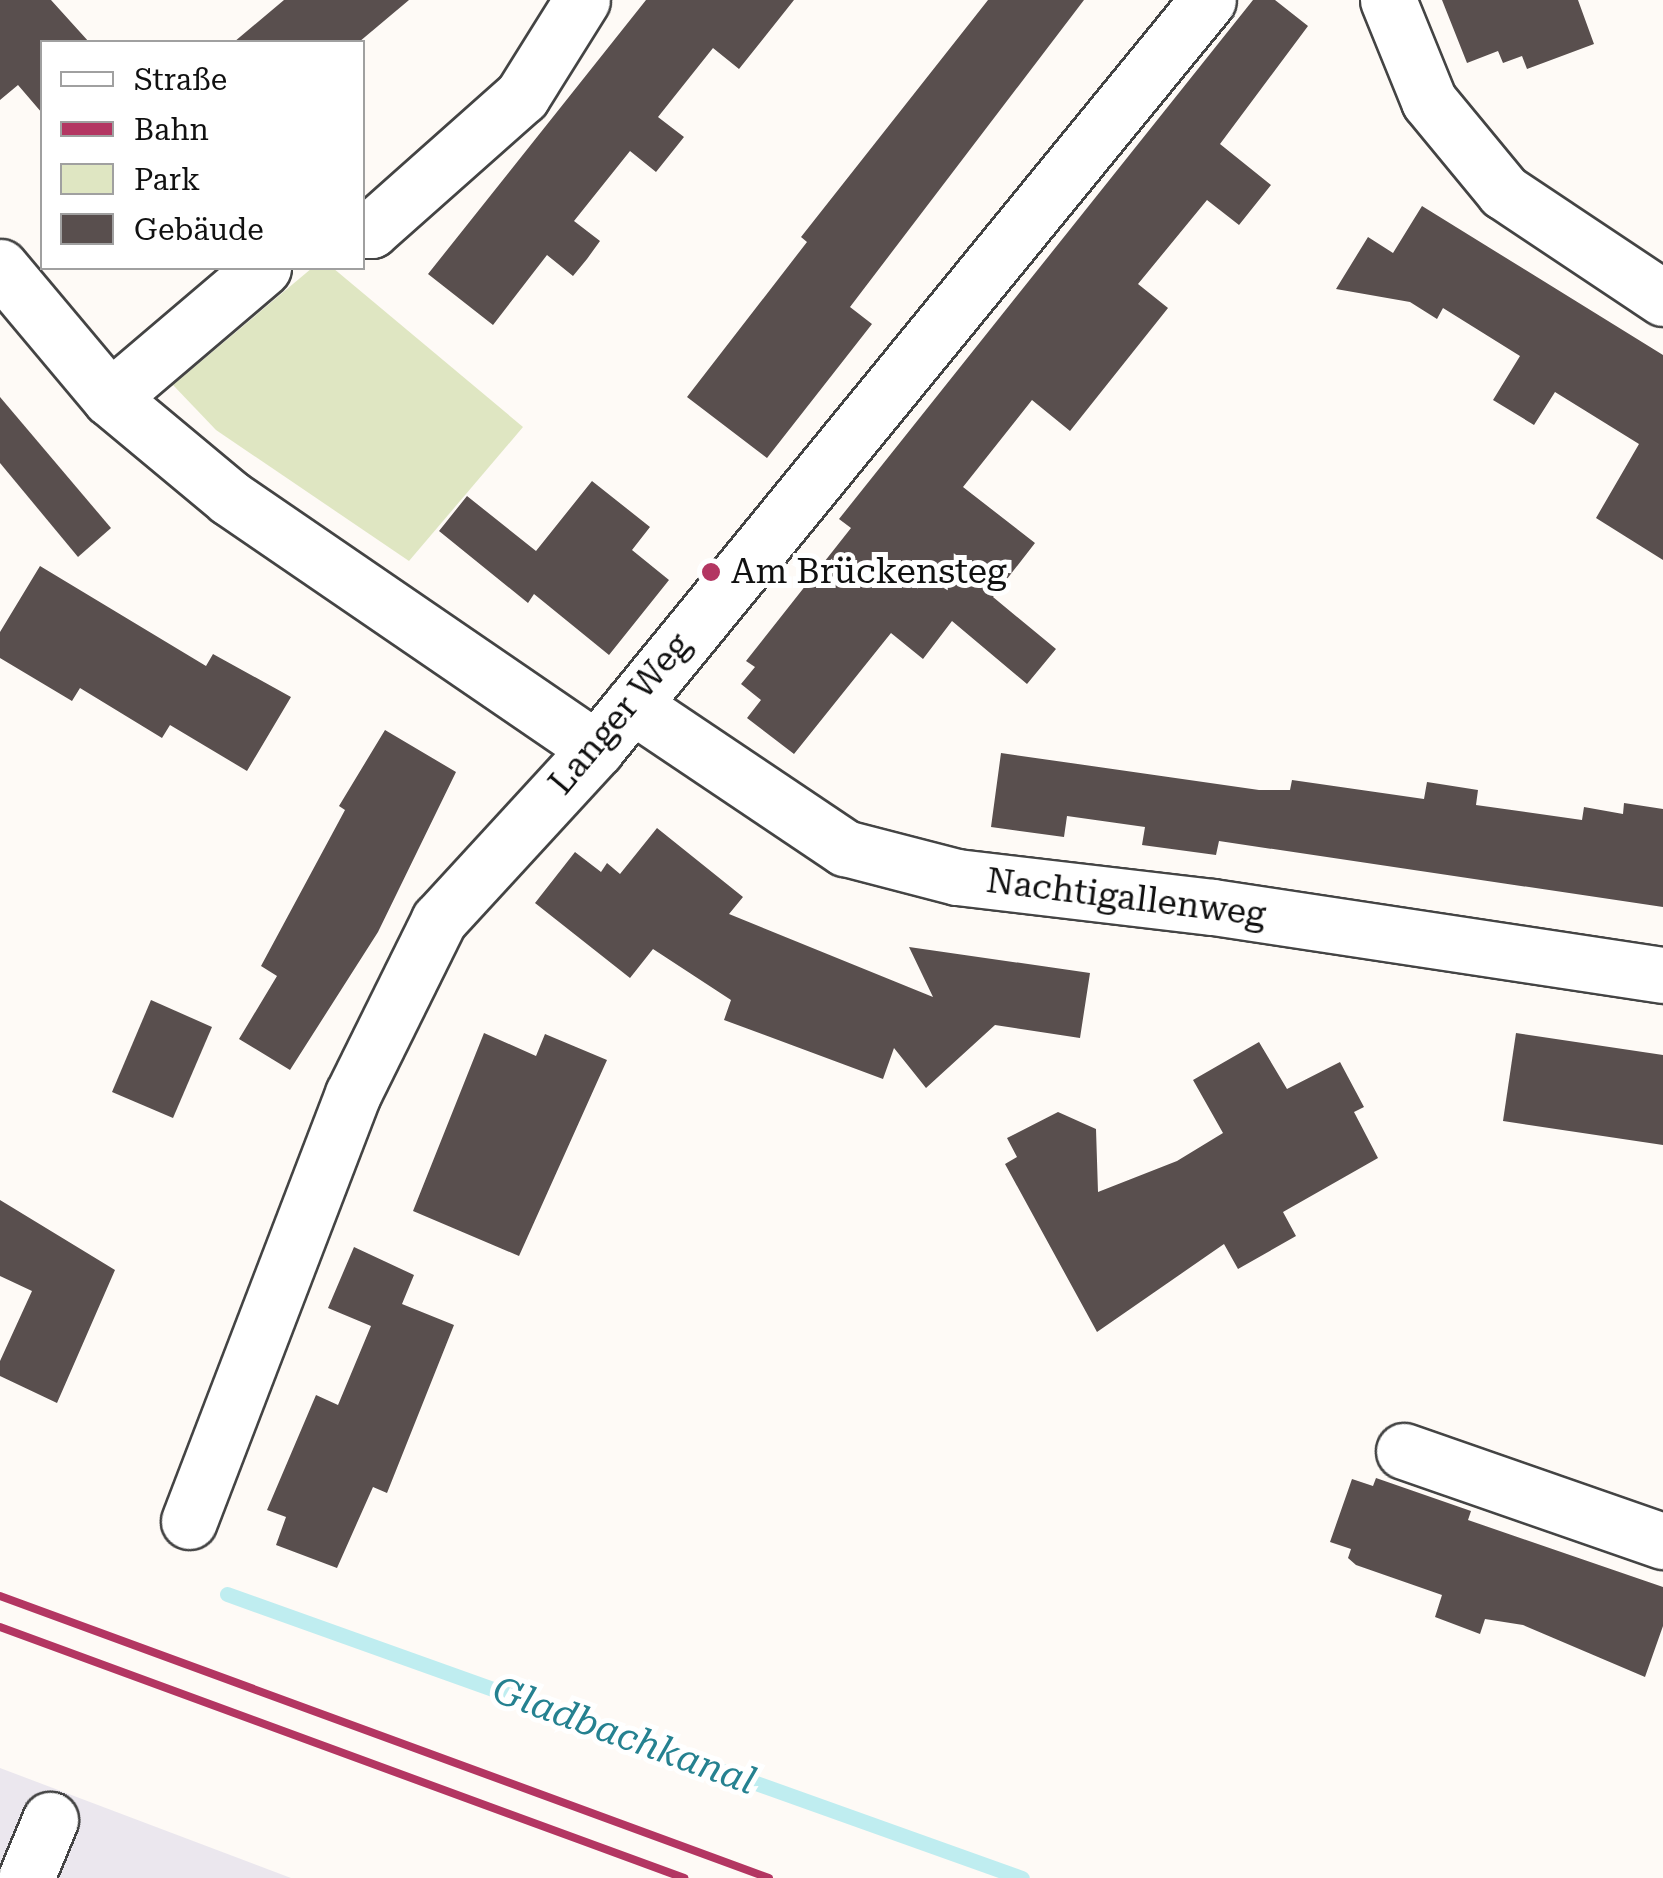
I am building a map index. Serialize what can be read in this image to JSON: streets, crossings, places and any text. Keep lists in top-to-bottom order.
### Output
{
  "streets": {
    "street": ["Langer Weg", "Nachtigallenweg"]
  },
  "crossings": [
    ["Langer Weg", "Nachtigallenweg"]
  ],
  "water": ["Gladbachkanal"],
  "places": ["Am Brückensteg"],
  "legend": [
    "Straße",
    "Bahn",
    "Park",
    "Gebäude"
  ]
}
